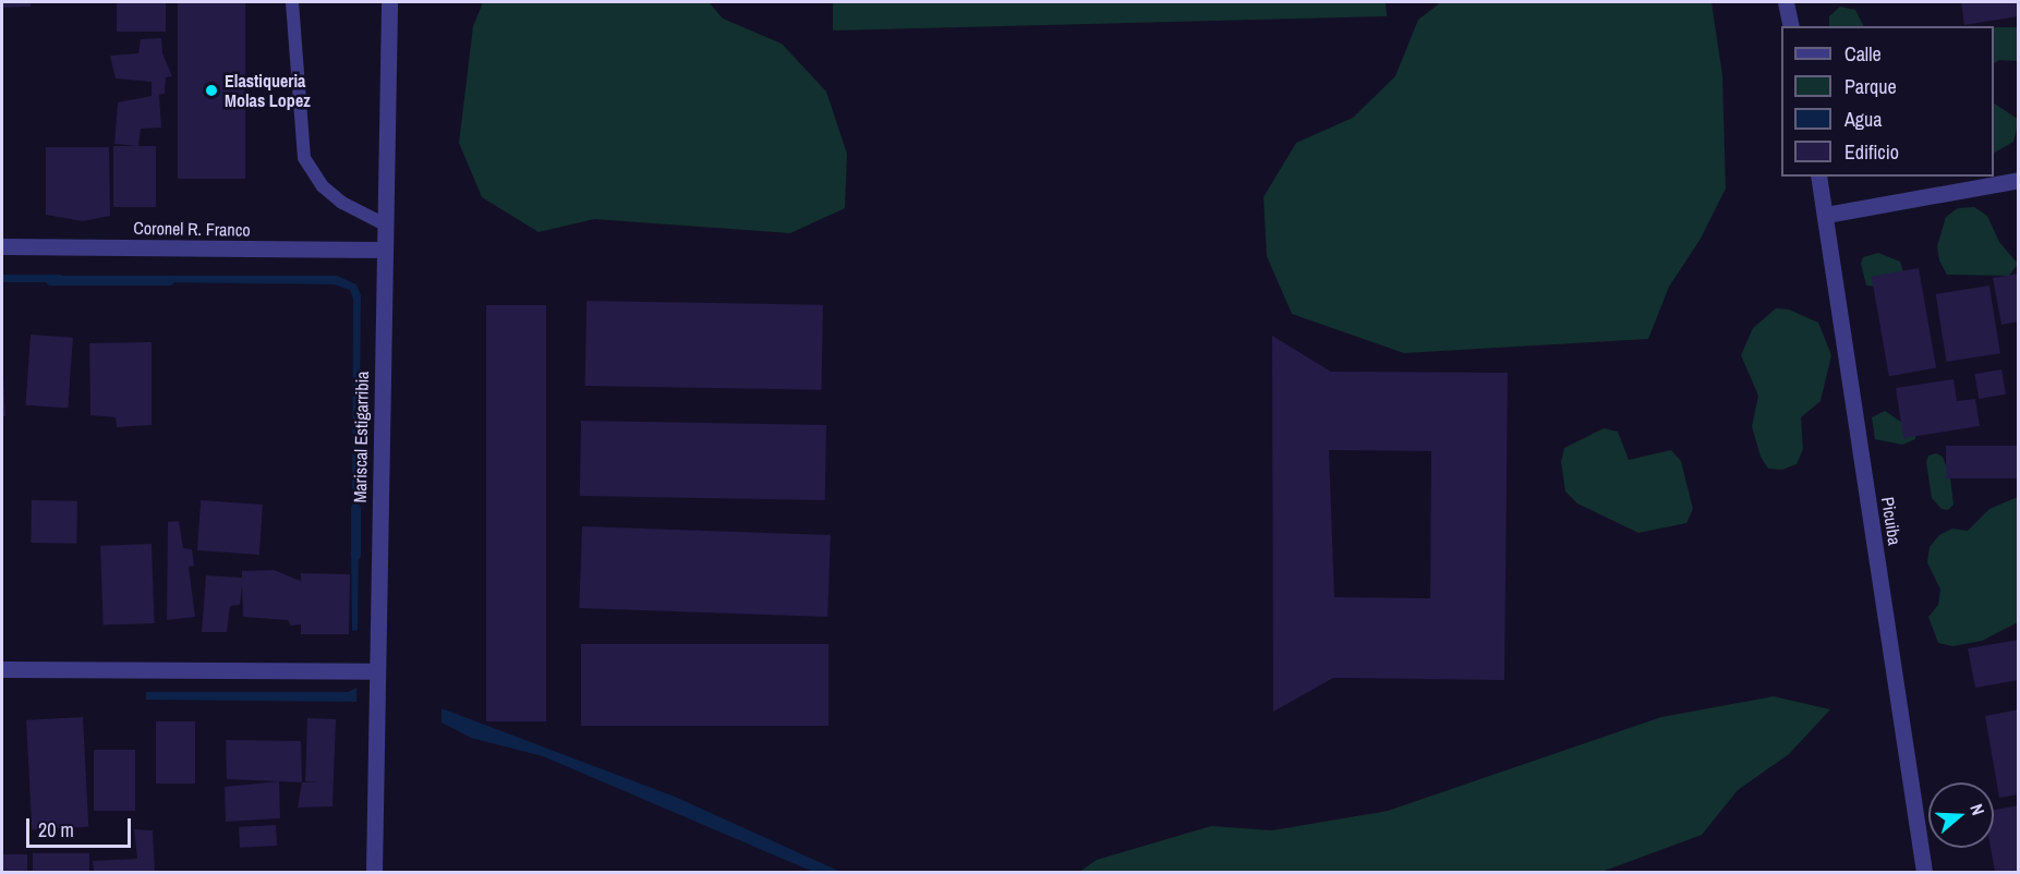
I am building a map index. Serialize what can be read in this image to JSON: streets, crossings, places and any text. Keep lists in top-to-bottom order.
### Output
{
  "streets": {
    "street": ["Coronel R. Franco", "Mariscal Estigarribia", "Picuiba"]
  },
  "crossings": [
    ["Coronel R. Franco", "Mariscal Estigarribia"]
  ],
  "places": ["Elastiqueria Molas Lopez"],
  "legend": [
    "Calle",
    "Parque",
    "Agua",
    "Edificio"
  ],
  "scale_bar": "20 m",
  "north": "right"
}
